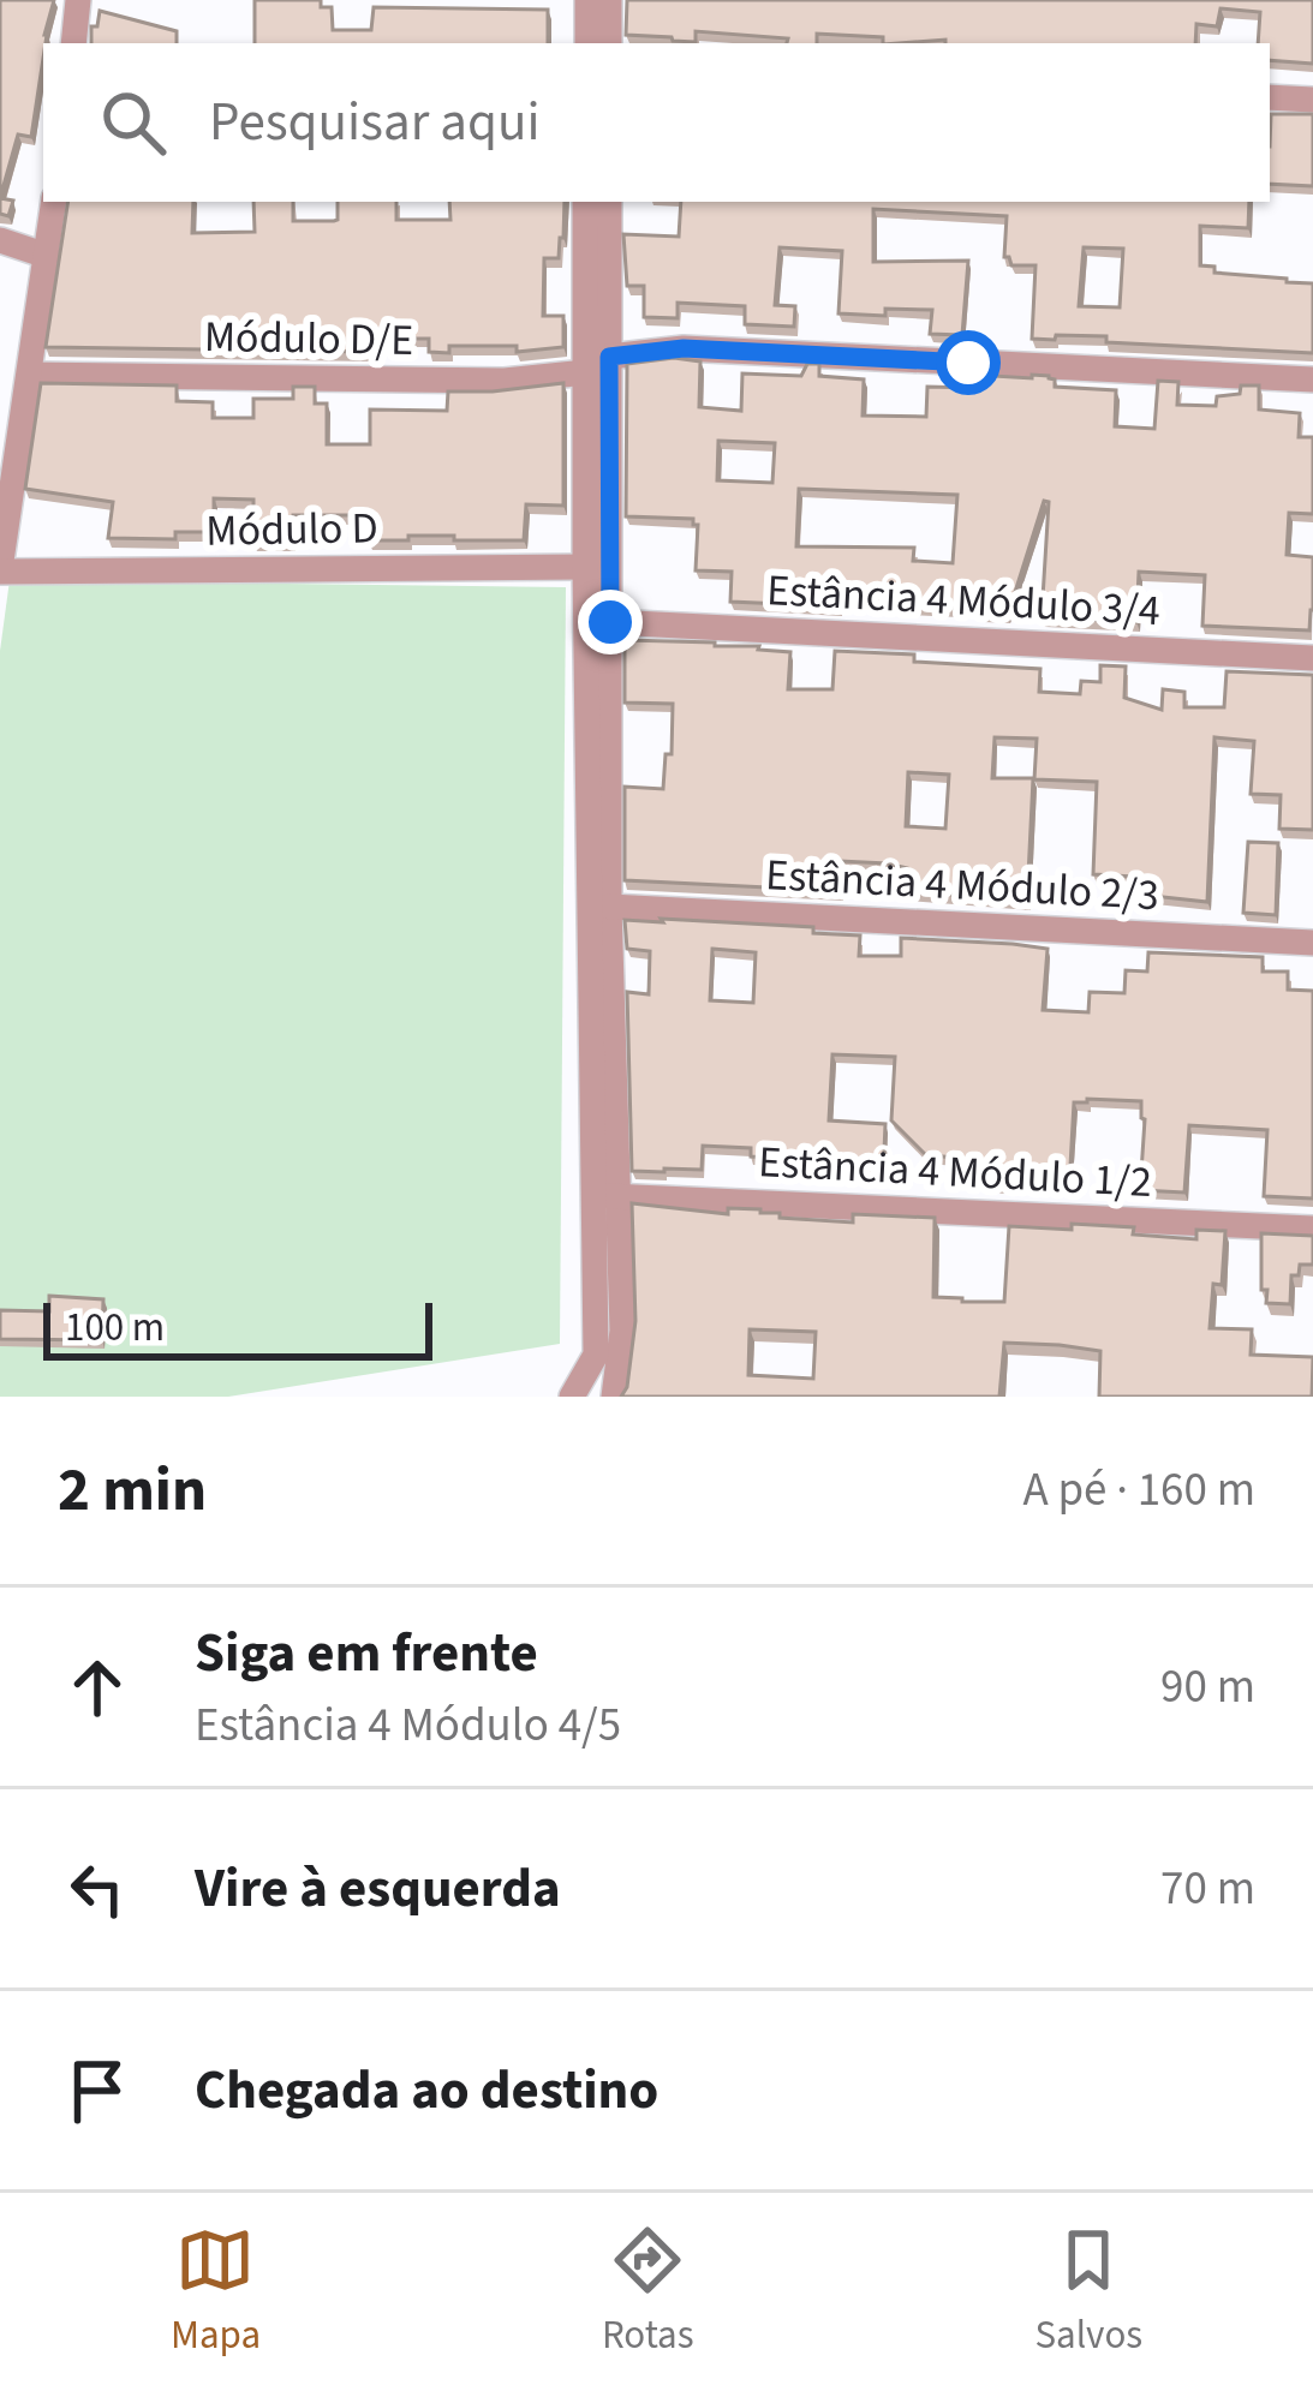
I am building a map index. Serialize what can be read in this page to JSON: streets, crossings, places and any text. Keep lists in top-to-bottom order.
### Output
{
  "streets": {
    "street": [
      "Módulo D/E",
      "Módulo D",
      "Estância 4 Módulo 3/4",
      "Estância 4 Módulo 2/3",
      "Estância 4 Módulo 1/2"
    ]
  },
  "scale_bar": "100 m",
  "page": {
    "search": "Pesquisar aqui",
    "scale": "100 m",
    "heading": ["2 min", "A pé · 160 m"],
    "list": [
      ["Siga em frente", "Estância 4 Módulo 4/5", "90 m"],
      ["Vire à esquerda", "70 m"],
      "Chegada ao destino"
    ],
    "nav": ["Mapa", "Rotas", "Salvos"]
  }
}
